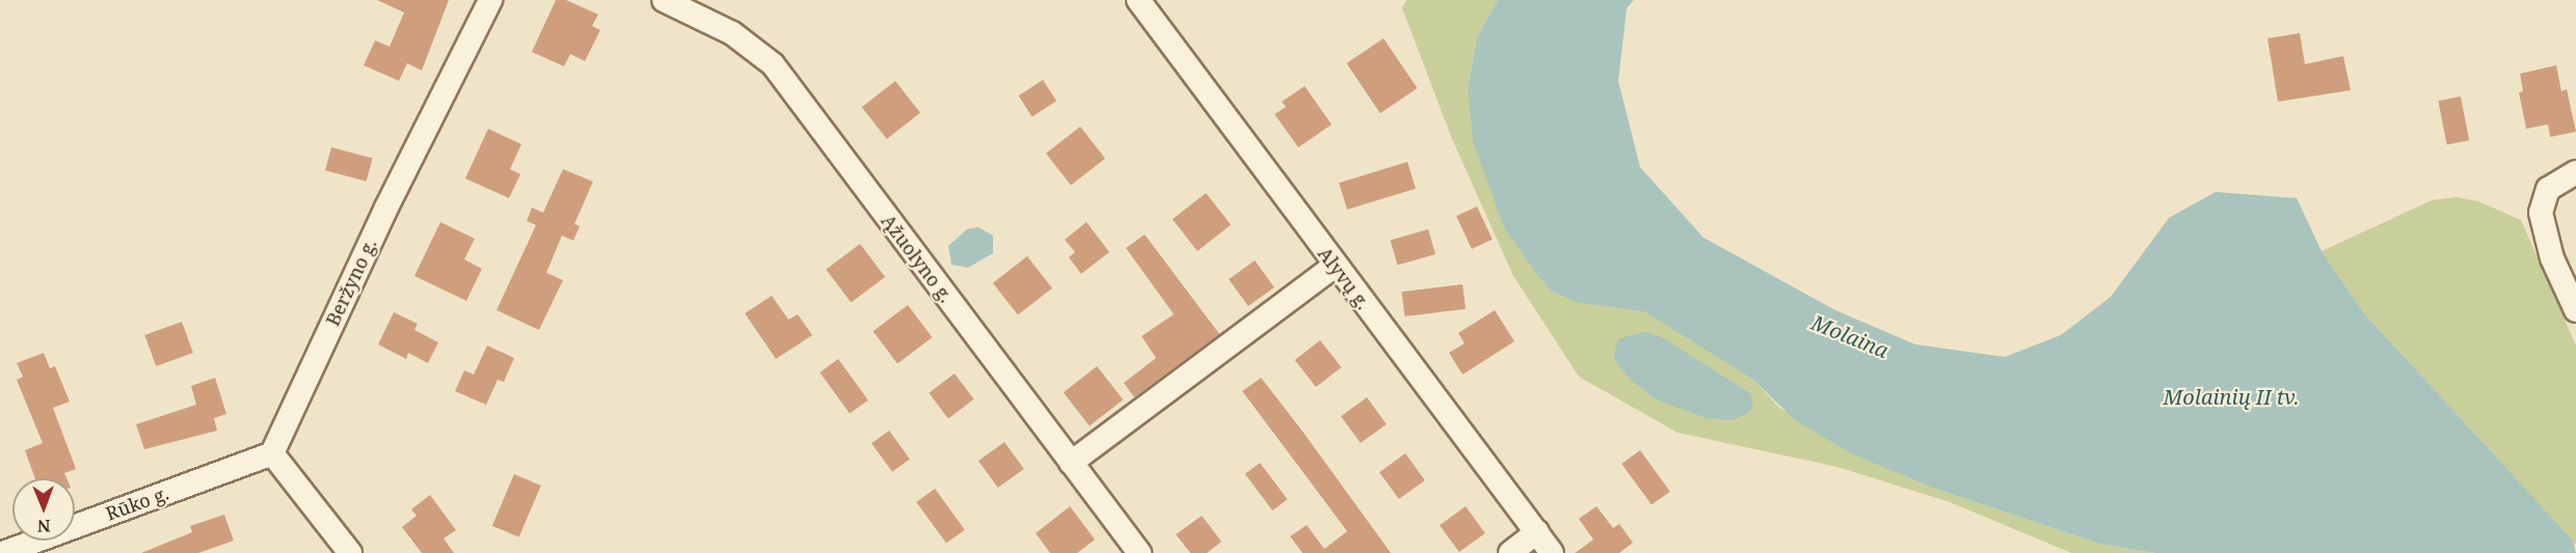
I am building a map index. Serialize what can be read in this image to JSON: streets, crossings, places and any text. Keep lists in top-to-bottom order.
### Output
{
  "streets": {
    "street": [
      "Ąžuolyno g.",
      "Alyvų g.",
      "Beržyno g.",
      "Rūko g."
    ]
  },
  "crossings": [
    ["Beržyno g.", "Rūko g."]
  ],
  "water": ["Molaina", "Molainių II tv."],
  "north": "bottom"
}
